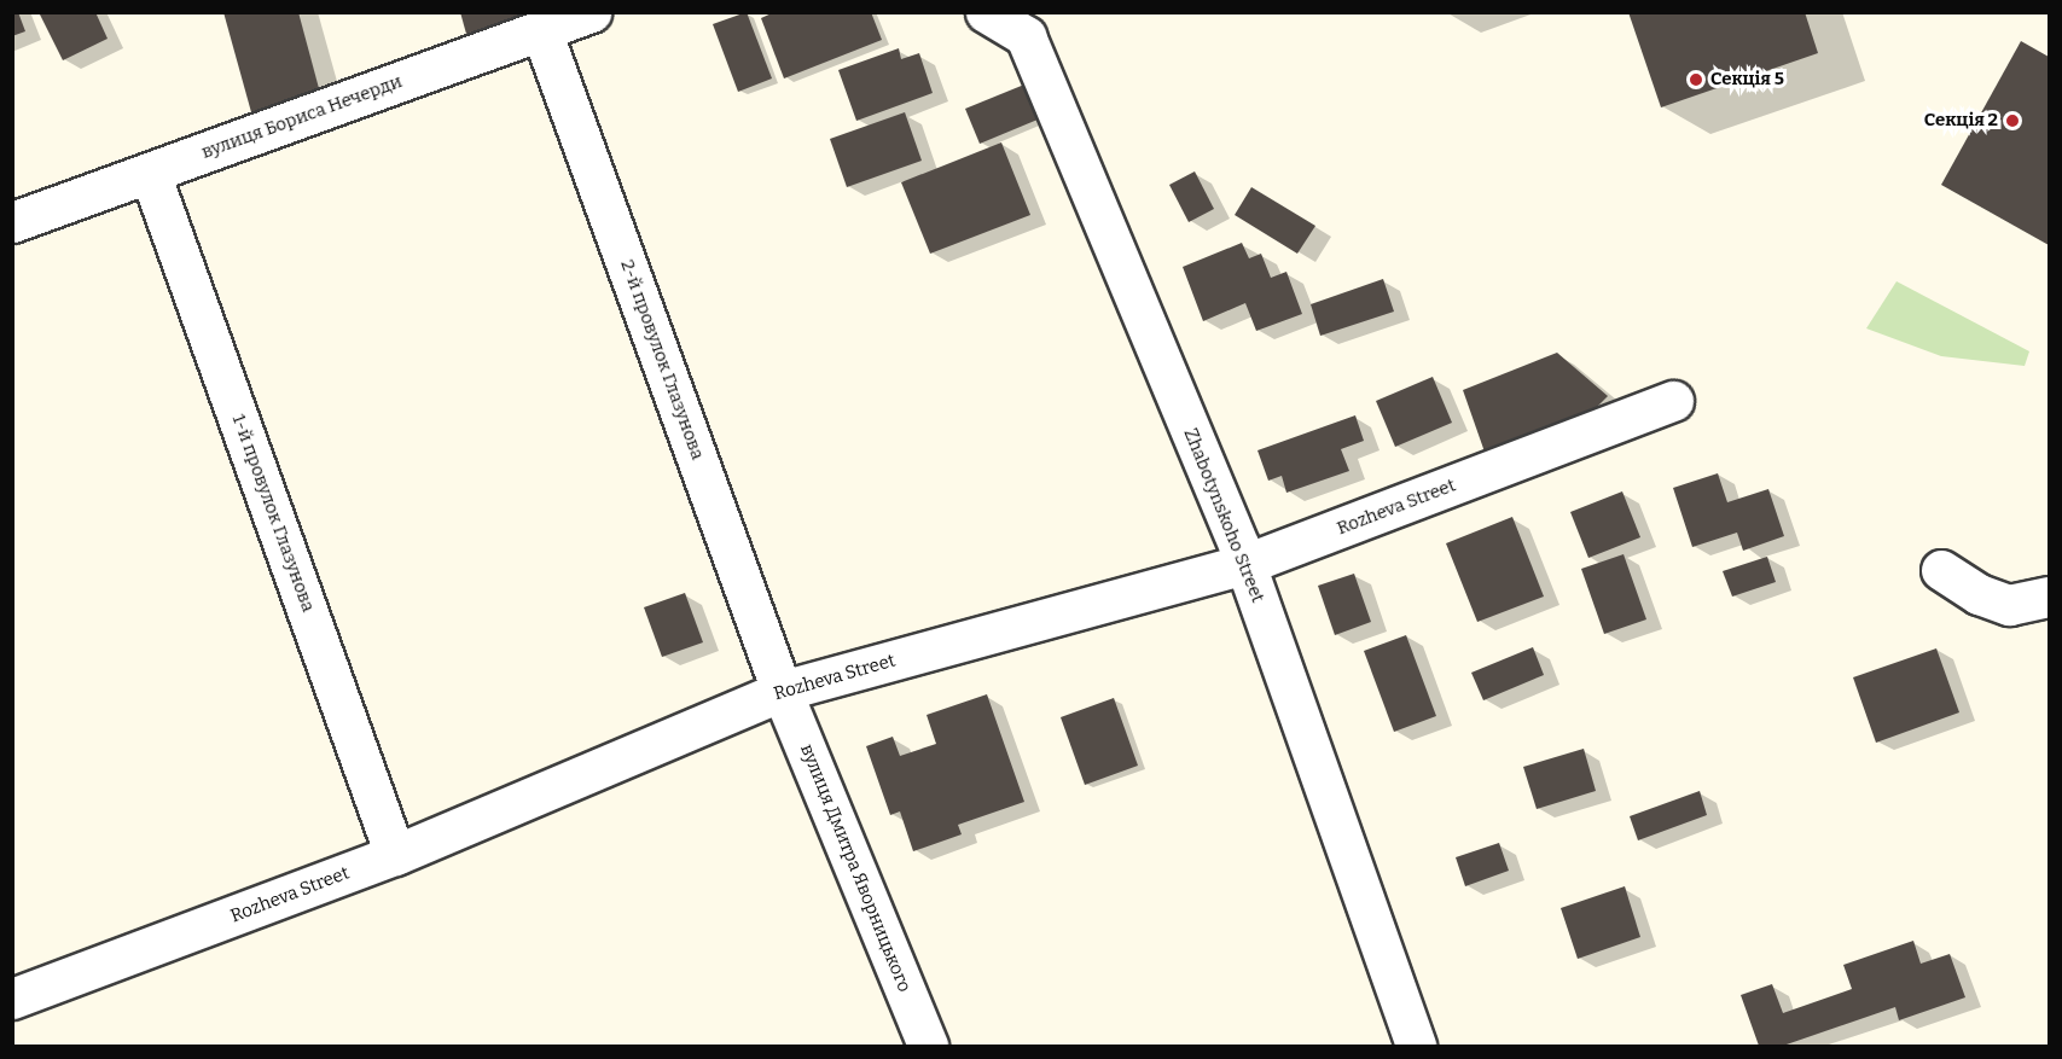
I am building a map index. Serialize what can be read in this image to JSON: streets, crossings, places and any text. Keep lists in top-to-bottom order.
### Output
{
  "streets": {
    "street": [
      "вулиця Бориса Нечерди",
      "2-й провулок Глазунова",
      "Rozheva Street",
      "1-й провулок Глазунова",
      "Zhabotynskoho Street",
      "вулиця Дмитра Яворницького"
    ]
  },
  "crossings": [
    ["вулиця Бориса Нечерди", "2-й провулок Глазунова"],
    ["вулиця Бориса Нечерди", "1-й провулок Глазунова"],
    ["2-й провулок Глазунова", "Rozheva Street"],
    ["2-й провулок Глазунова", "вулиця Дмитра Яворницького"],
    ["Rozheva Street", "1-й провулок Глазунова"],
    ["Rozheva Street", "Zhabotynskoho Street"],
    ["Rozheva Street", "вулиця Дмитра Яворницького"]
  ],
  "places": ["Секція 5", "Секція 2"]
}
